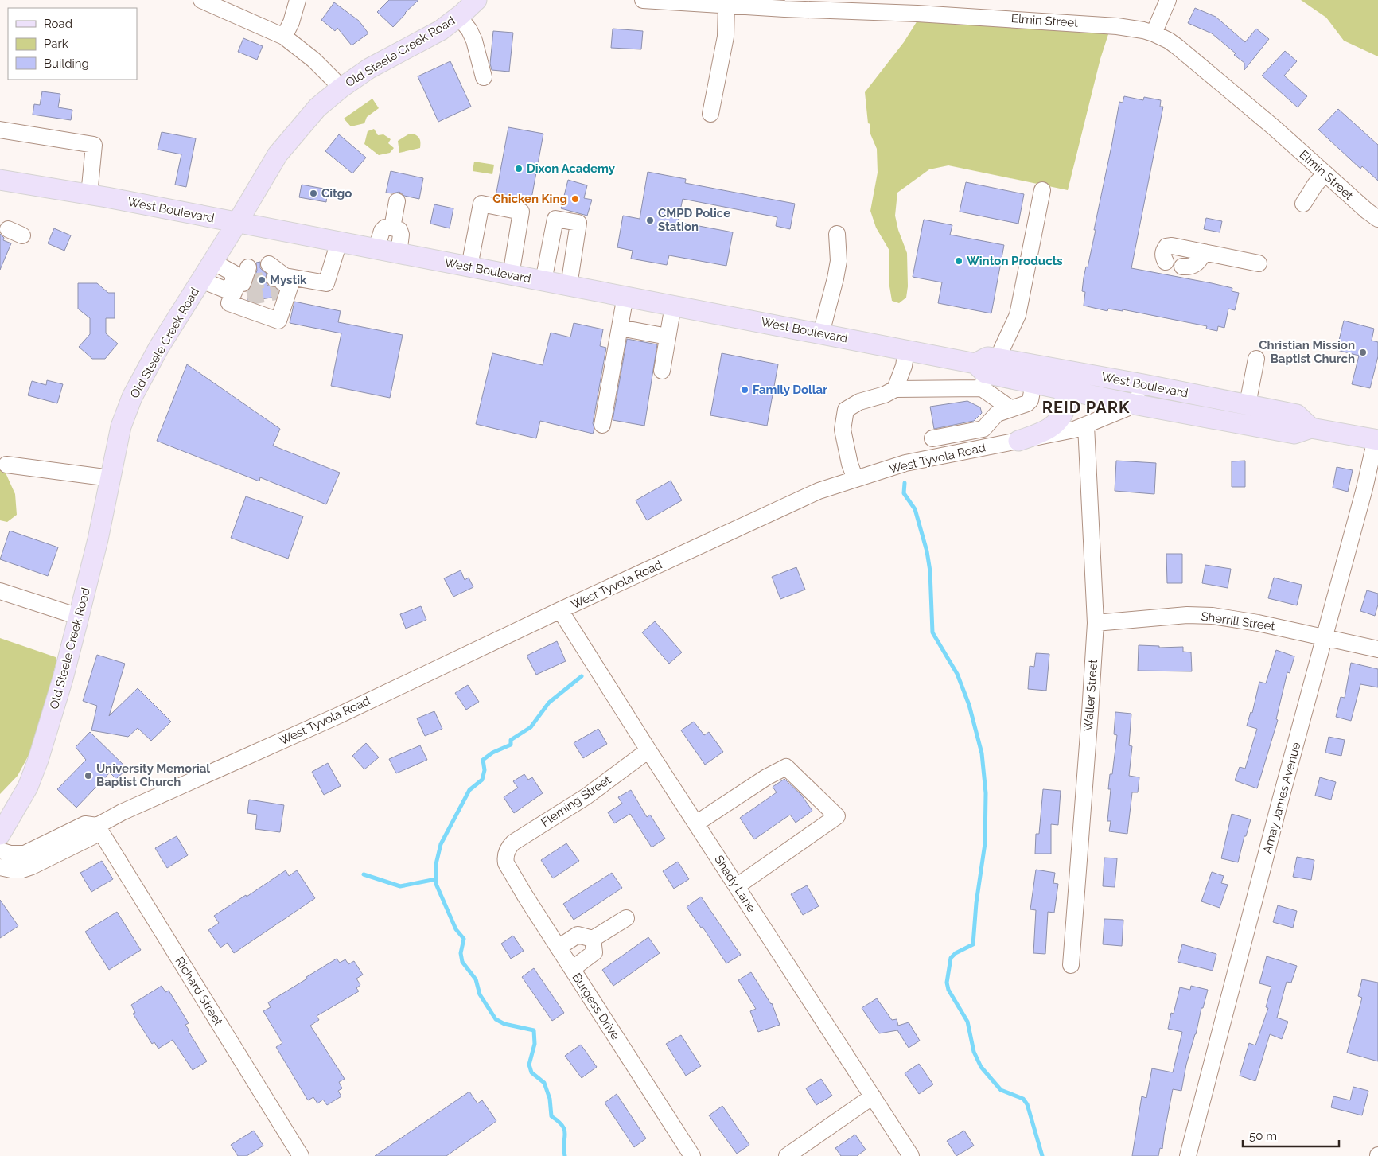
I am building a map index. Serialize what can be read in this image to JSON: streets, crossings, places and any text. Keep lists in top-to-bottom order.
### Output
{
  "streets": {
    "main road": ["Old Steele Creek Road", "West Boulevard"],
    "street": [
      "Elmin Street",
      "West Tyvola Road",
      "Sherrill Street",
      "Walter Street",
      "Amay James Avenue",
      "Fleming Street",
      "Shady Lane",
      "Richard Street",
      "Burgess Drive"
    ]
  },
  "crossings": [
    ["Old Steele Creek Road", "West Boulevard"],
    ["West Boulevard", "West Tyvola Road"],
    ["West Boulevard", "Amay James Avenue"],
    ["West Tyvola Road", "Walter Street"],
    ["West Tyvola Road", "Shady Lane"],
    ["West Tyvola Road", "Richard Street"],
    ["Sherrill Street", "Walter Street"],
    ["Sherrill Street", "Amay James Avenue"],
    ["Fleming Street", "Shady Lane"],
    ["Fleming Street", "Burgess Drive"]
  ],
  "districts": ["REID PARK"],
  "places": [
    "Dixon Academy",
    "Citgo",
    "Chicken King",
    "CMPD Police Station",
    "Winton Products",
    "Mystik",
    "Christian Mission Baptist Church",
    "Family Dollar",
    "University Memorial Baptist Church"
  ],
  "legend": ["Road", "Park", "Building"],
  "scale_bar": "50 m"
}
